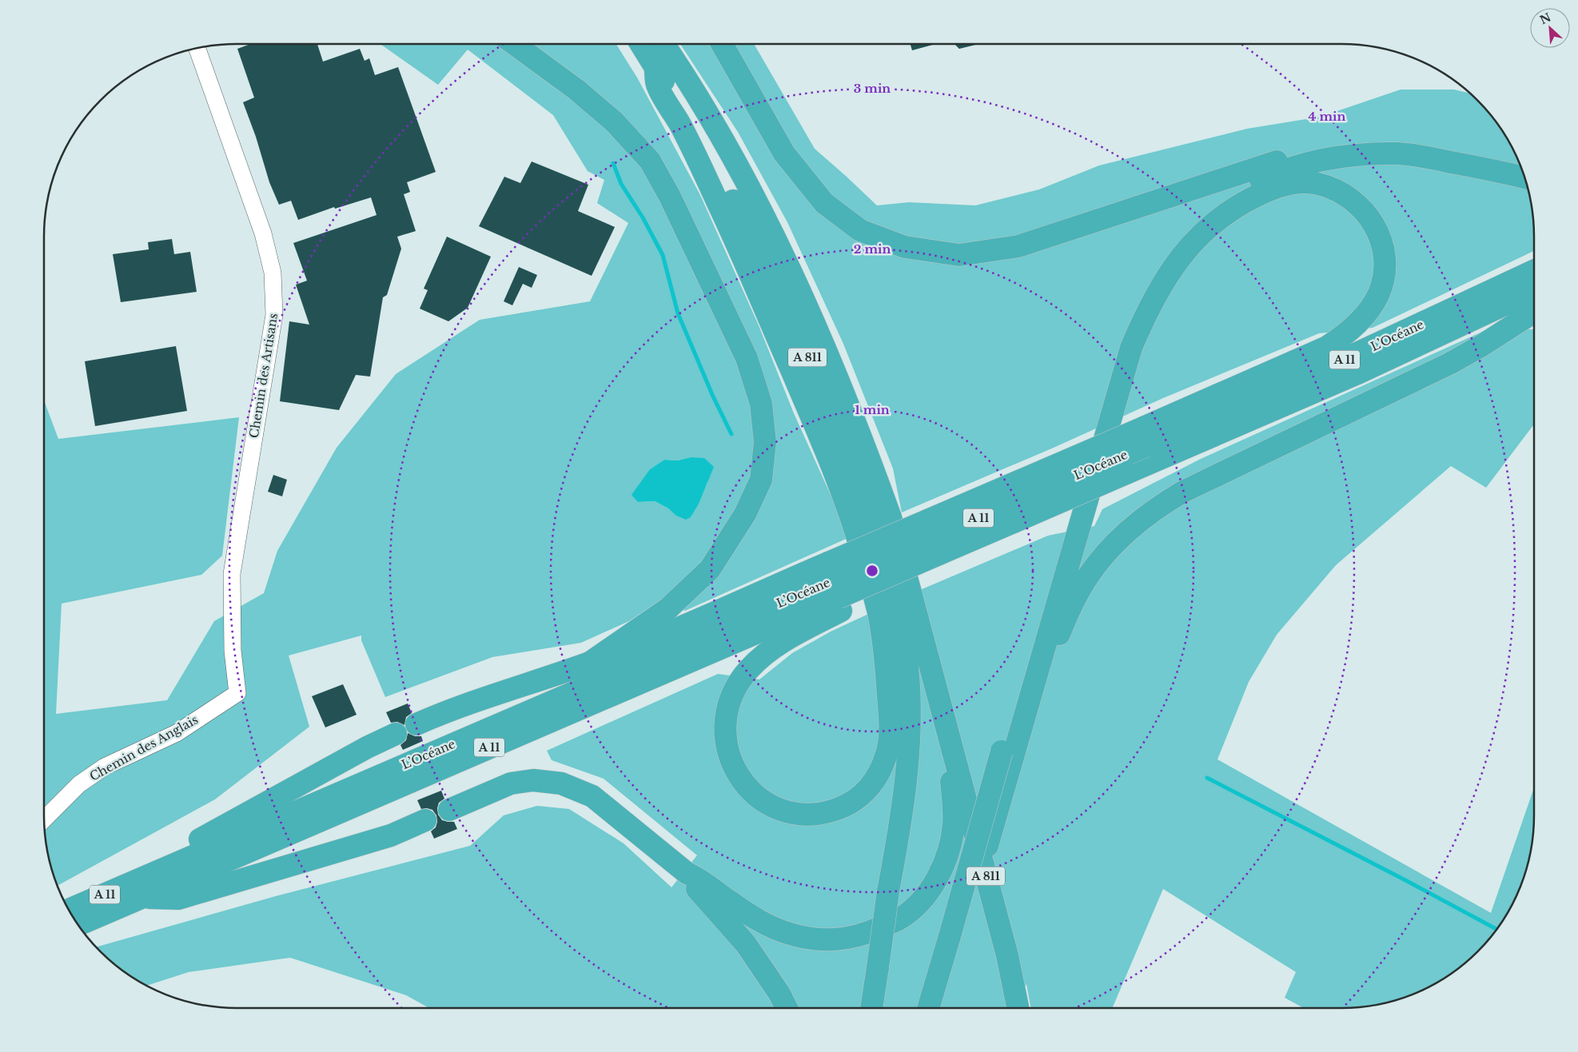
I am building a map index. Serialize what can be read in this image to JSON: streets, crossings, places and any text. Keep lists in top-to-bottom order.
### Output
{
  "streets": {
    "highway": ["L’Océane", "A 811", "A 11"],
    "street": ["Chemin des Artisans", "Chemin des Anglais"]
  },
  "crossings": [
    ["Chemin des Artisans", "Chemin des Anglais"]
  ],
  "north": "top left",
  "rings": [
    "3 min",
    "4 min",
    "2 min",
    "1 min"
  ]
}
